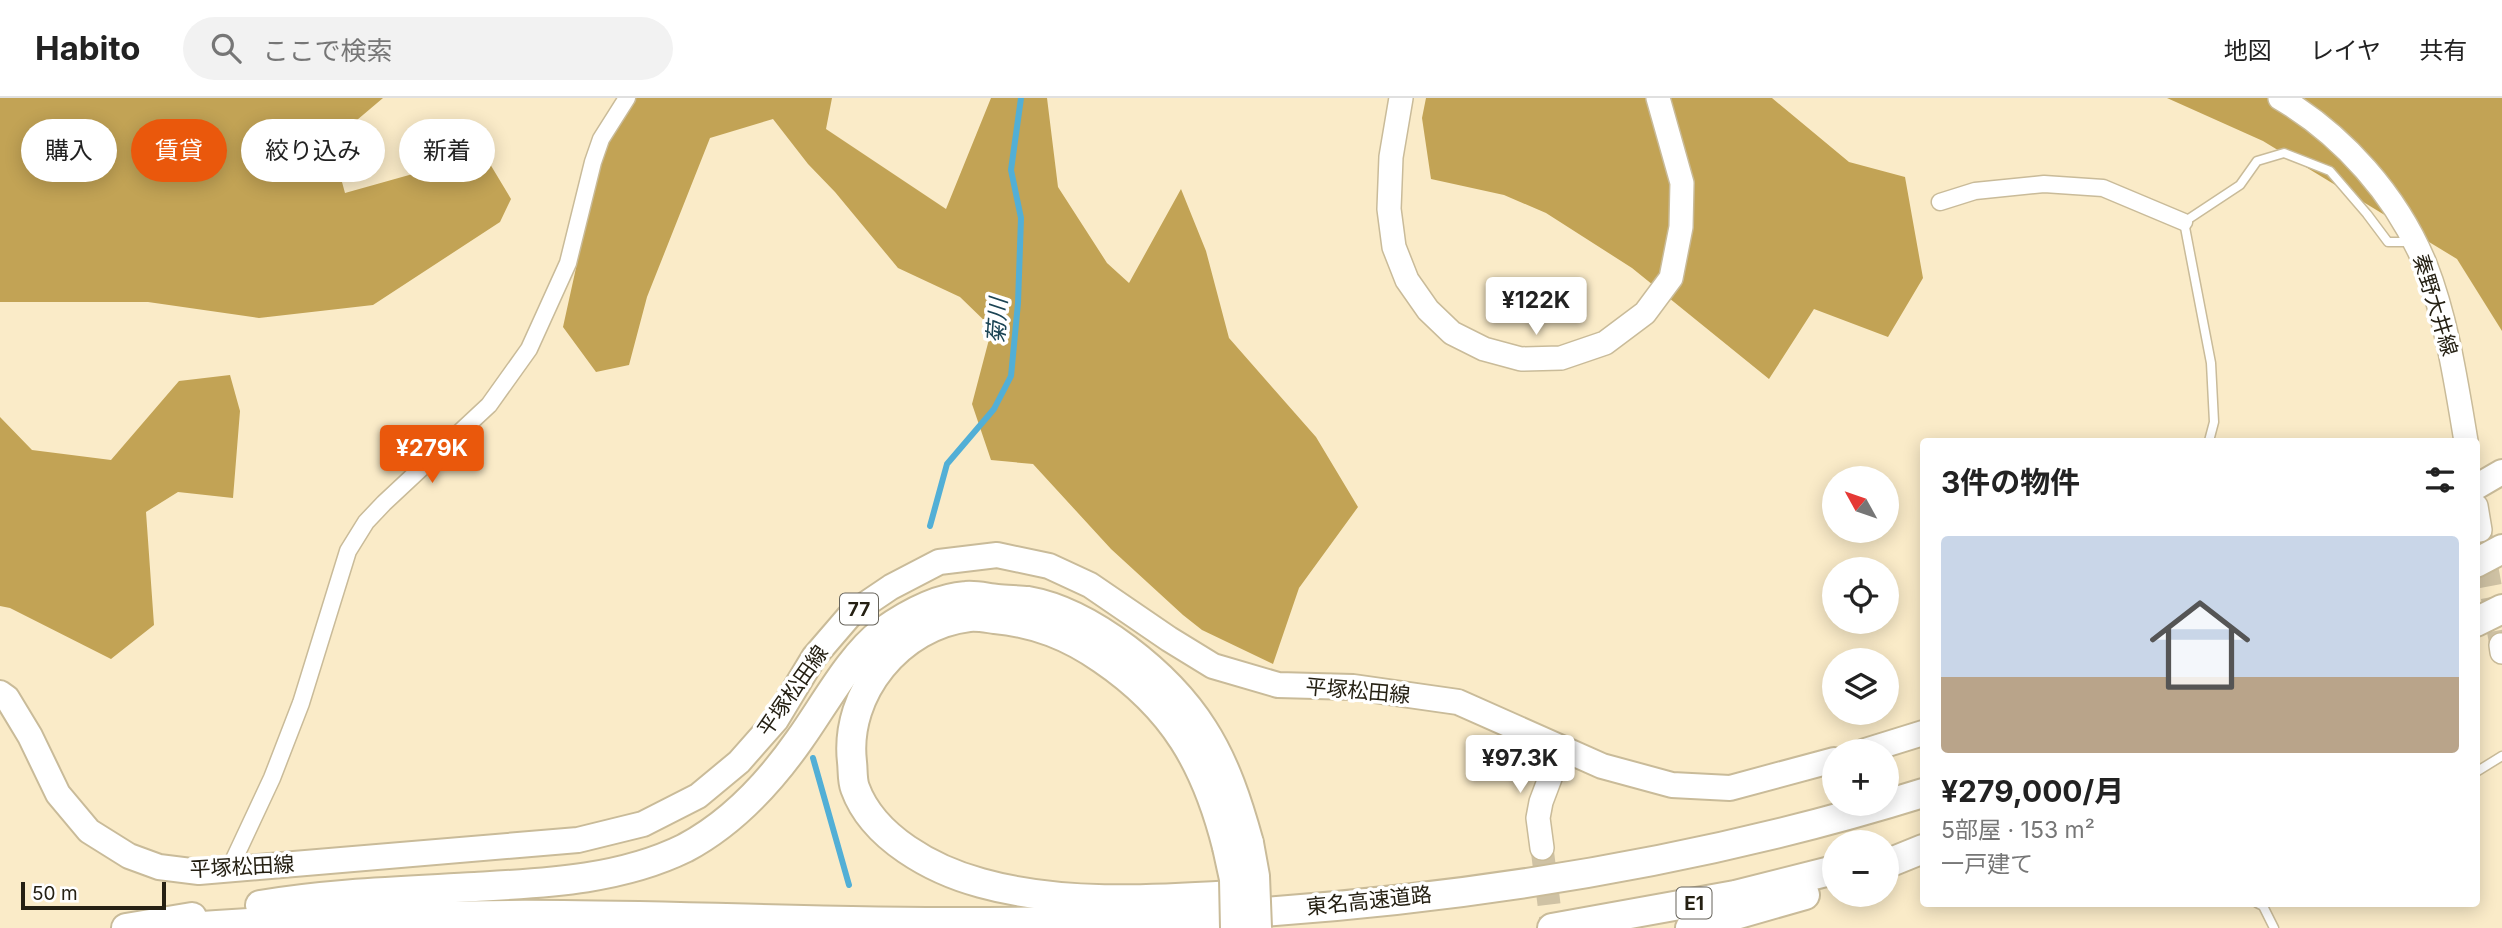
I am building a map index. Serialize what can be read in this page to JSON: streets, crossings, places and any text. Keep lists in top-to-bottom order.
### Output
{
  "streets": {
    "highway": ["東名高速道路", "E1"],
    "main road": ["秦野大井線", "77", "平塚松田線"]
  },
  "water": ["菊川"],
  "scale_bar": "50 m",
  "north": "top left",
  "page": {
    "header": "Habito",
    "search": "ここで検索",
    "nav": ["地図", "レイヤ", "共有"],
    "chip": [
      "購入",
      "賃貸",
      "絞り込み",
      "新着"
    ],
    "price": ["¥122K", "¥279K", "¥97.3K"],
    "heading": "3件の物件",
    "map_buttons": ["+", "−"],
    "list": [
      {
        "name": "¥279,000/月",
        "note": "5部屋 · 153 m² · 一戸建て"
      }
    ],
    "scale": "50 m"
  }
}
